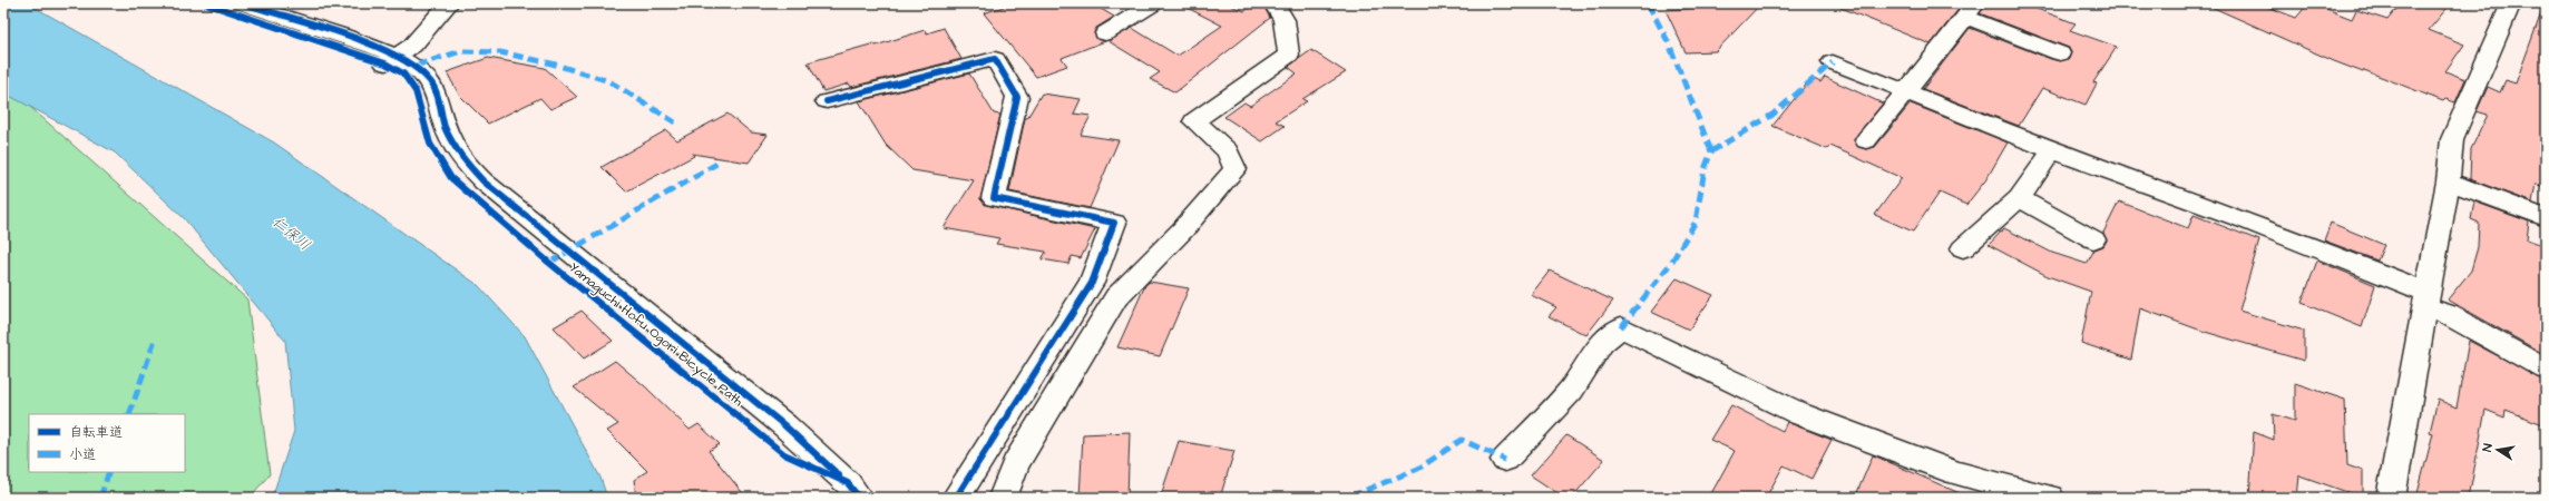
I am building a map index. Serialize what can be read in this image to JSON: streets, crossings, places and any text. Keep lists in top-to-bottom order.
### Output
{
  "streets": {
    "cycle path": ["Yamaguchi Hofu Ogori Bicycle Path"]
  },
  "water": ["仁保川"],
  "legend": ["自転車道", "小道"],
  "north": "left"
}
